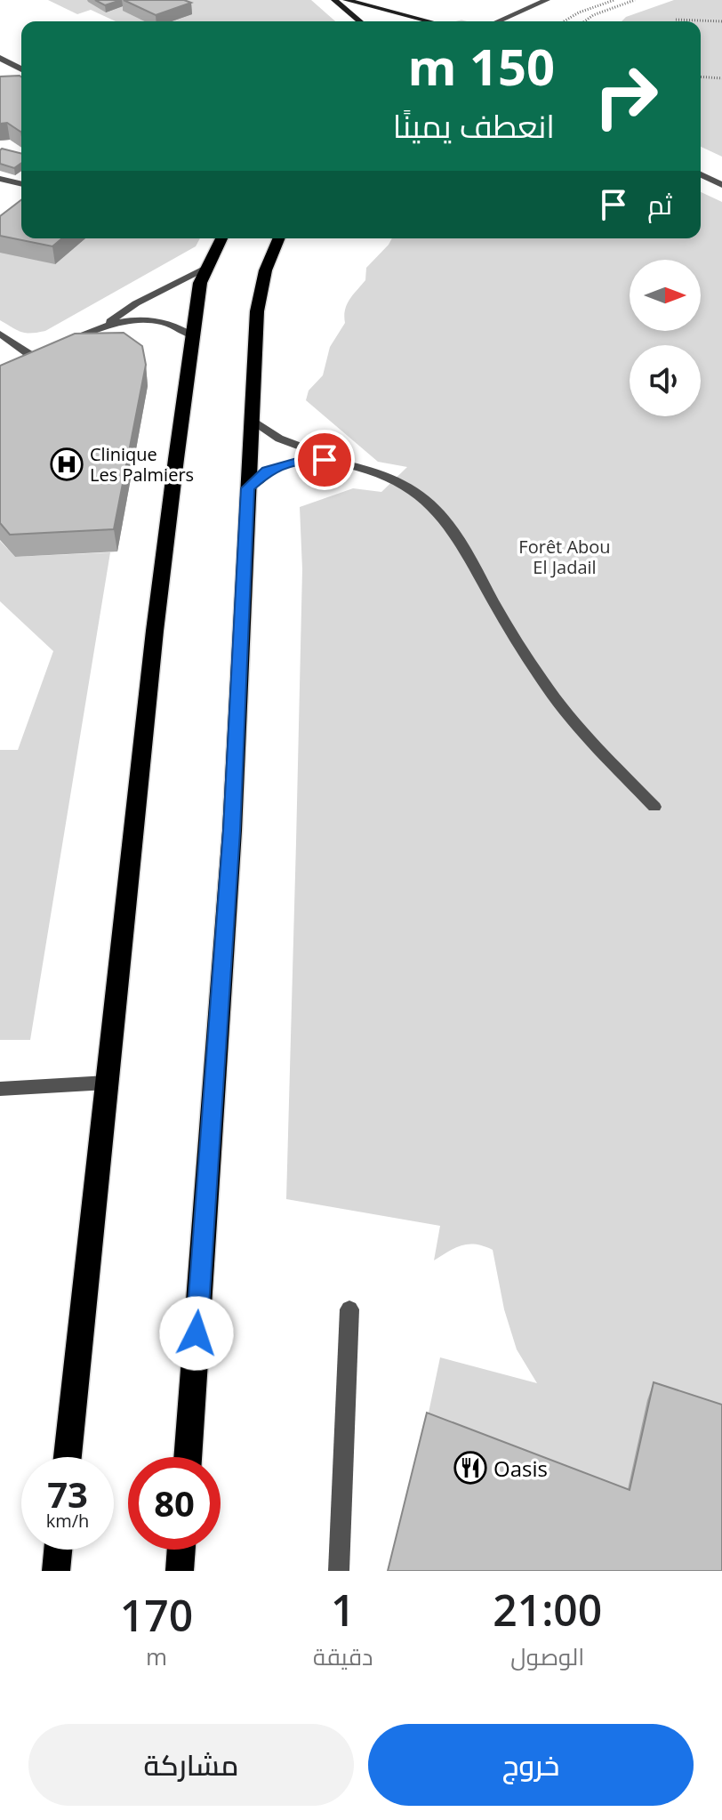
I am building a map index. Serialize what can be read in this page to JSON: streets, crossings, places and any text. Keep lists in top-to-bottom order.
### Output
{
  "parks": ["Forêt Abou El Jadail"],
  "places": {
    "hospital": ["Clinique Les Palmiers"],
    "restaurant": ["Oasis"]
  },
  "north": "right",
  "page": {
    "turn": ["150 m", "انعطف يمينًا"],
    "then": "ثم",
    "speed": "73 km/h",
    "limit": "80",
    "eta": [
      "21:00",
      "الوصول",
      "1",
      "دقيقة",
      "170",
      "m"
    ],
    "buttons": ["خروج", "مشاركة"]
  }
}
